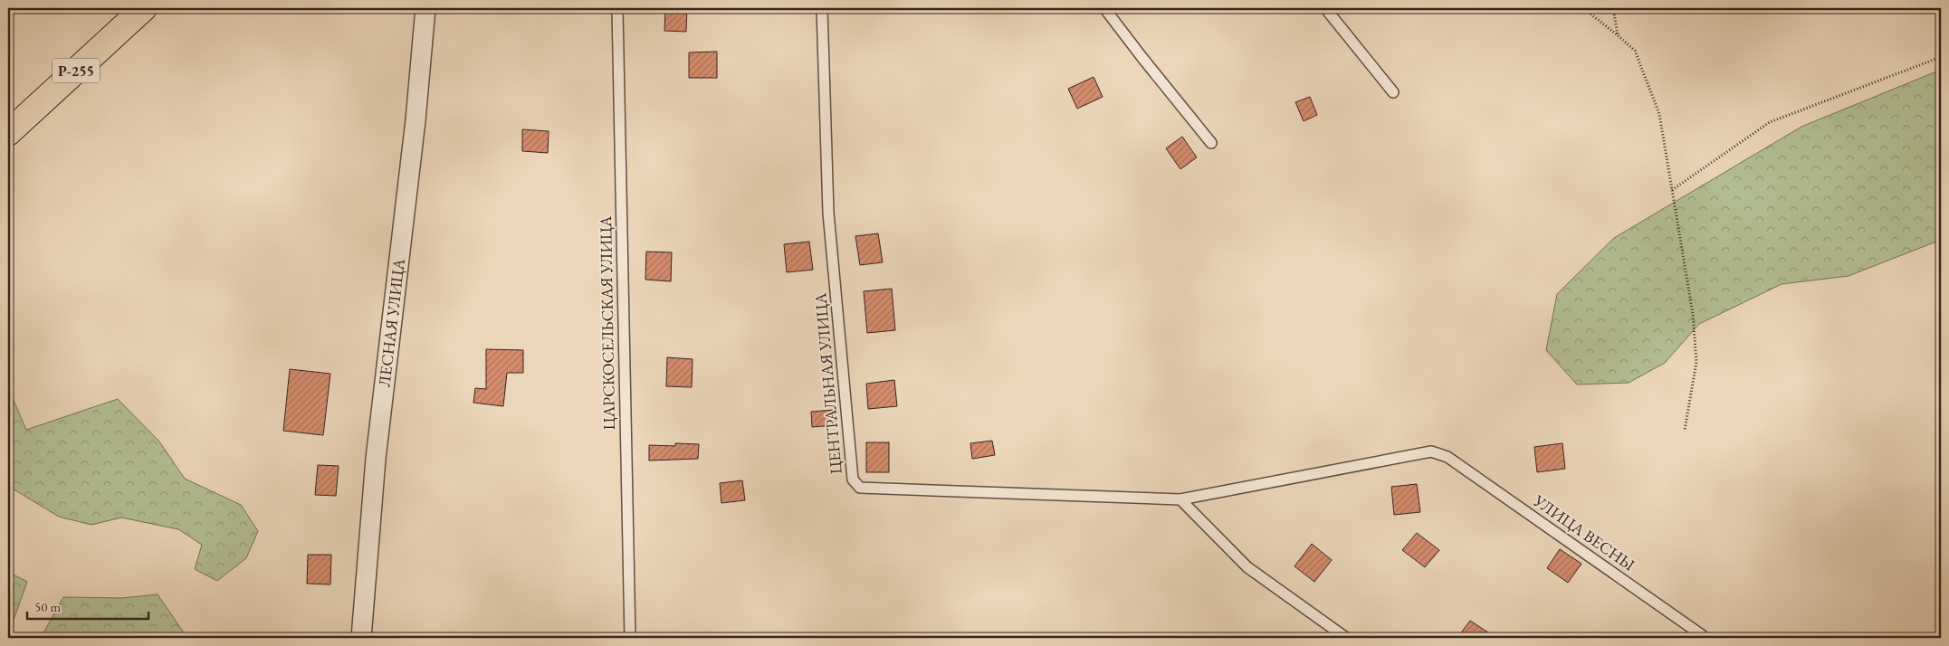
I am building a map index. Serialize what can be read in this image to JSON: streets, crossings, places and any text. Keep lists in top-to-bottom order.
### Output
{
  "streets": {
    "highway": ["Р-255"],
    "street": ["ЛЕСНАЯ УЛИЦА"],
    "lane": ["ЦАРСКОСЕЛЬСКАЯ УЛИЦА", "ЦЕНТРАЛЬНАЯ УЛИЦА", "УЛИЦА ВЕСНЫ"]
  },
  "crossings": [
    ["ЦЕНТРАЛЬНАЯ УЛИЦА", "УЛИЦА ВЕСНЫ"]
  ],
  "scale_bar": "50 m"
}
